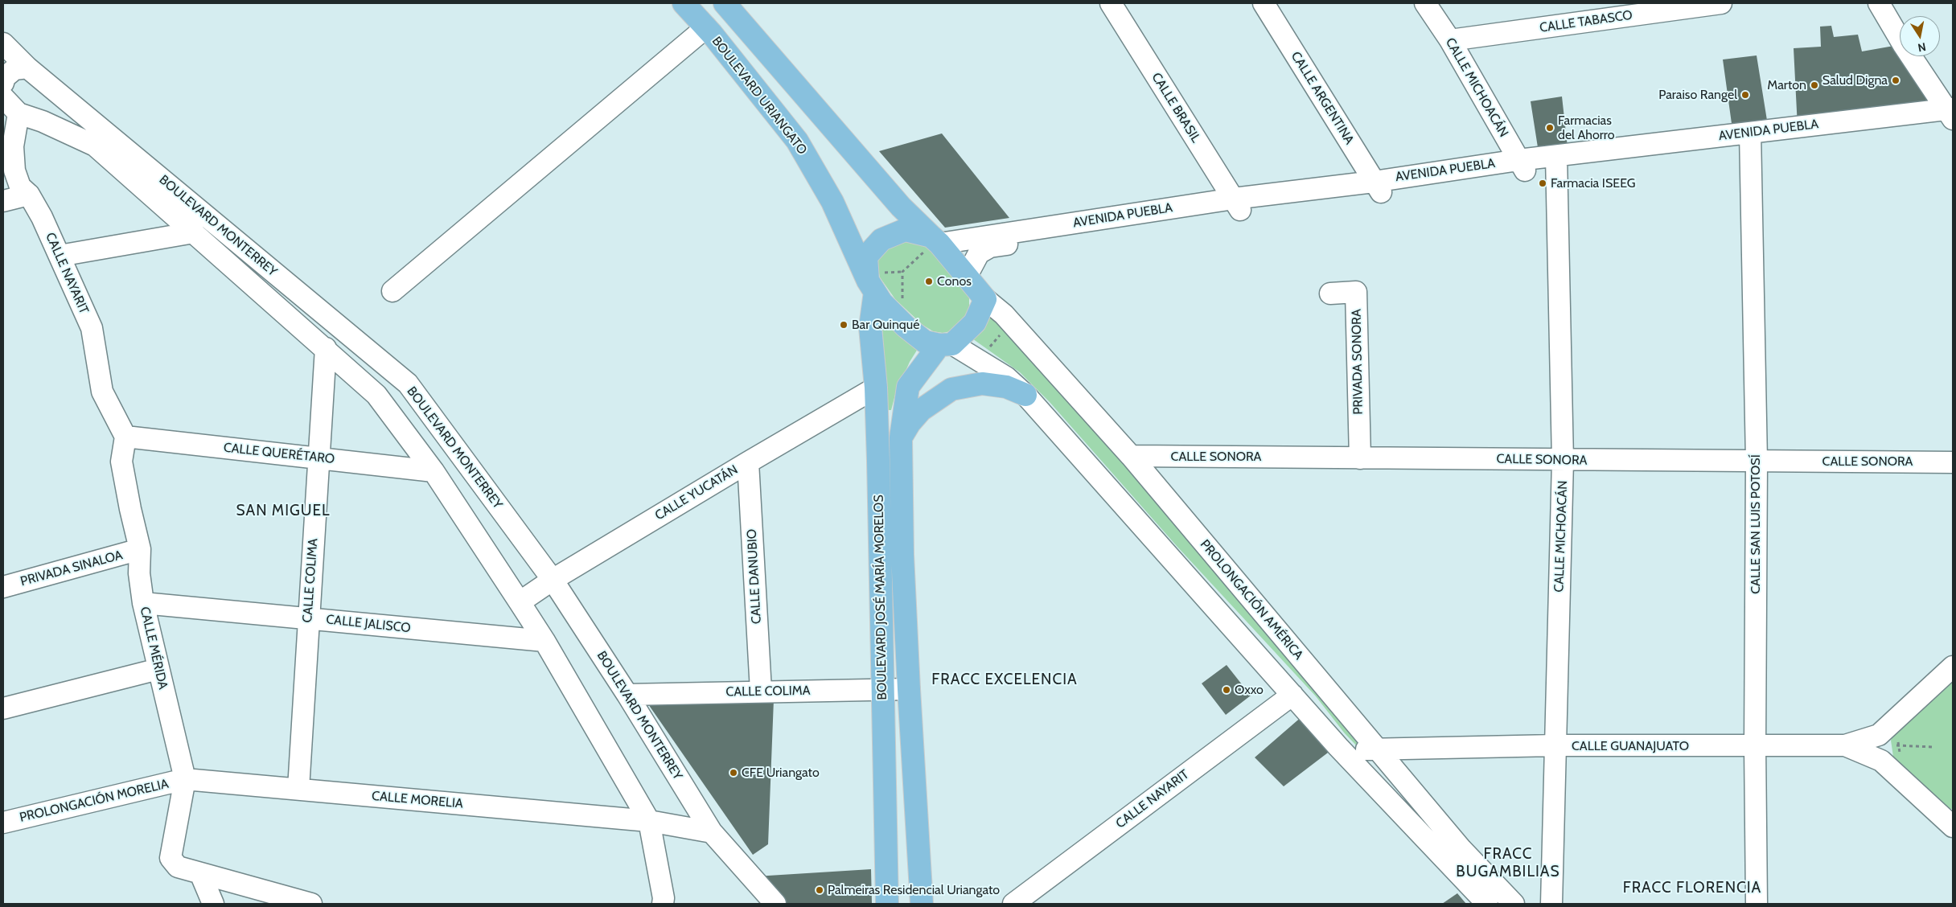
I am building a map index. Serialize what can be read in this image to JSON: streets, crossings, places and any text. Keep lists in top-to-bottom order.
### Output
{
  "streets": {
    "main road": ["BOULEVARD URIANGATO", "BOULEVARD JOSÉ MARÍA MORELOS"],
    "street": [
      "CALLE TABASCO",
      "CALLE MICHOACÁN",
      "CALLE ARGENTINA",
      "CALLE BRASIL",
      "AVENIDA PUEBLA",
      "BOULEVARD MONTERREY",
      "CALLE NAYARIT",
      "PRIVADA SONORA",
      "CALLE QUERÉTARO",
      "CALLE SONORA",
      "CALLE YUCATÁN",
      "CALLE SAN LUIS POTOSÍ",
      "PRIVADA SINALOA",
      "CALLE DANUBIO",
      "CALLE COLIMA",
      "PROLONGACIÓN AMÉRICA",
      "CALLE JALISCO",
      "CALLE MÉRIDA",
      "CALLE GUANAJUATO",
      "CALLE MORELIA",
      "PROLONGACIÓN MORELIA"
    ]
  },
  "crossings": [
    ["CALLE TABASCO", "CALLE MICHOACÁN"],
    ["CALLE MICHOACÁN", "AVENIDA PUEBLA"],
    ["CALLE MICHOACÁN", "CALLE SONORA"],
    ["CALLE MICHOACÁN", "CALLE GUANAJUATO"],
    ["BOULEVARD URIANGATO", "AVENIDA PUEBLA"],
    ["BOULEVARD URIANGATO", "BOULEVARD JOSÉ MARÍA MORELOS"],
    ["BOULEVARD URIANGATO", "PROLONGACIÓN AMÉRICA"],
    ["CALLE ARGENTINA", "AVENIDA PUEBLA"],
    ["CALLE BRASIL", "AVENIDA PUEBLA"],
    ["AVENIDA PUEBLA", "CALLE SAN LUIS POTOSÍ"],
    ["AVENIDA PUEBLA", "BOULEVARD JOSÉ MARÍA MORELOS"],
    ["AVENIDA PUEBLA", "PROLONGACIÓN AMÉRICA"],
    ["BOULEVARD MONTERREY", "CALLE NAYARIT"],
    ["BOULEVARD MONTERREY", "CALLE QUERÉTARO"],
    ["BOULEVARD MONTERREY", "CALLE YUCATÁN"],
    ["BOULEVARD MONTERREY", "CALLE COLIMA"],
    ["BOULEVARD MONTERREY", "CALLE JALISCO"],
    ["BOULEVARD MONTERREY", "CALLE MORELIA"],
    ["CALLE NAYARIT", "CALLE QUERÉTARO"],
    ["CALLE NAYARIT", "CALLE MÉRIDA"],
    ["PRIVADA SONORA", "CALLE SONORA"],
    ["CALLE QUERÉTARO", "CALLE COLIMA"],
    ["CALLE QUERÉTARO", "CALLE MÉRIDA"],
    ["CALLE SONORA", "CALLE SAN LUIS POTOSÍ"],
    ["CALLE SONORA", "PROLONGACIÓN AMÉRICA"],
    ["CALLE YUCATÁN", "CALLE DANUBIO"],
    ["CALLE YUCATÁN", "BOULEVARD JOSÉ MARÍA MORELOS"],
    ["CALLE SAN LUIS POTOSÍ", "CALLE GUANAJUATO"],
    ["PRIVADA SINALOA", "CALLE MÉRIDA"],
    ["CALLE DANUBIO", "CALLE COLIMA"],
    ["CALLE COLIMA", "BOULEVARD JOSÉ MARÍA MORELOS"],
    ["CALLE COLIMA", "CALLE JALISCO"],
    ["CALLE COLIMA", "CALLE MORELIA"],
    ["BOULEVARD JOSÉ MARÍA MORELOS", "PROLONGACIÓN AMÉRICA"],
    ["PROLONGACIÓN AMÉRICA", "CALLE GUANAJUATO"],
    ["CALLE JALISCO", "CALLE MÉRIDA"],
    ["CALLE MÉRIDA", "CALLE MORELIA"],
    ["CALLE MÉRIDA", "PROLONGACIÓN MORELIA"],
    ["CALLE MORELIA", "PROLONGACIÓN MORELIA"]
  ],
  "districts": [
    "SAN MIGUEL",
    "FRACC EXCELENCIA",
    "FRACC BUGAMBILIAS",
    "FRACC FLORENCIA"
  ],
  "places": [
    "Salud Digna",
    "Marton",
    "Paraiso Rangel",
    "Farmacias del Ahorro",
    "Farmacia ISEEG",
    "Conos",
    "Bar Quinqué",
    "Oxxo",
    "CFE Uriangato",
    "Palmeiras Residencial Uriangato"
  ],
  "north": "bottom"
}
